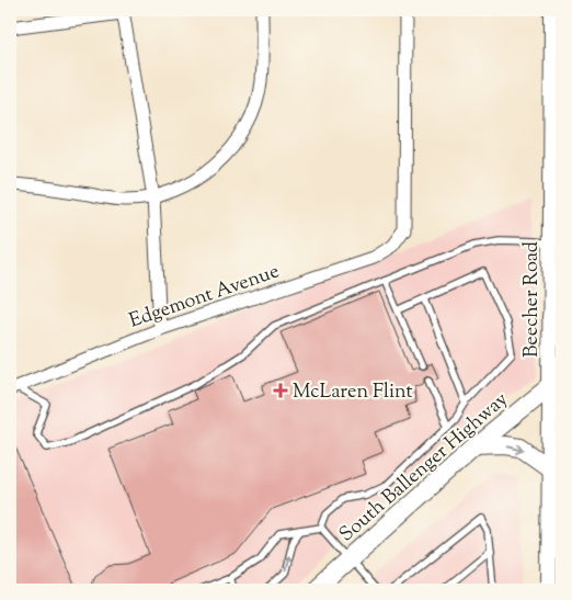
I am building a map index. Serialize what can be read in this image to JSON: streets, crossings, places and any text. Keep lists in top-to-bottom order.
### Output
{
  "streets": {
    "main road": ["South Ballenger Highway"],
    "street": ["Edgemont Avenue", "Beecher Road"]
  },
  "crossings": [
    ["Beecher Road", "South Ballenger Highway"]
  ],
  "places": {
    "health": ["McLaren Flint"]
  }
}
